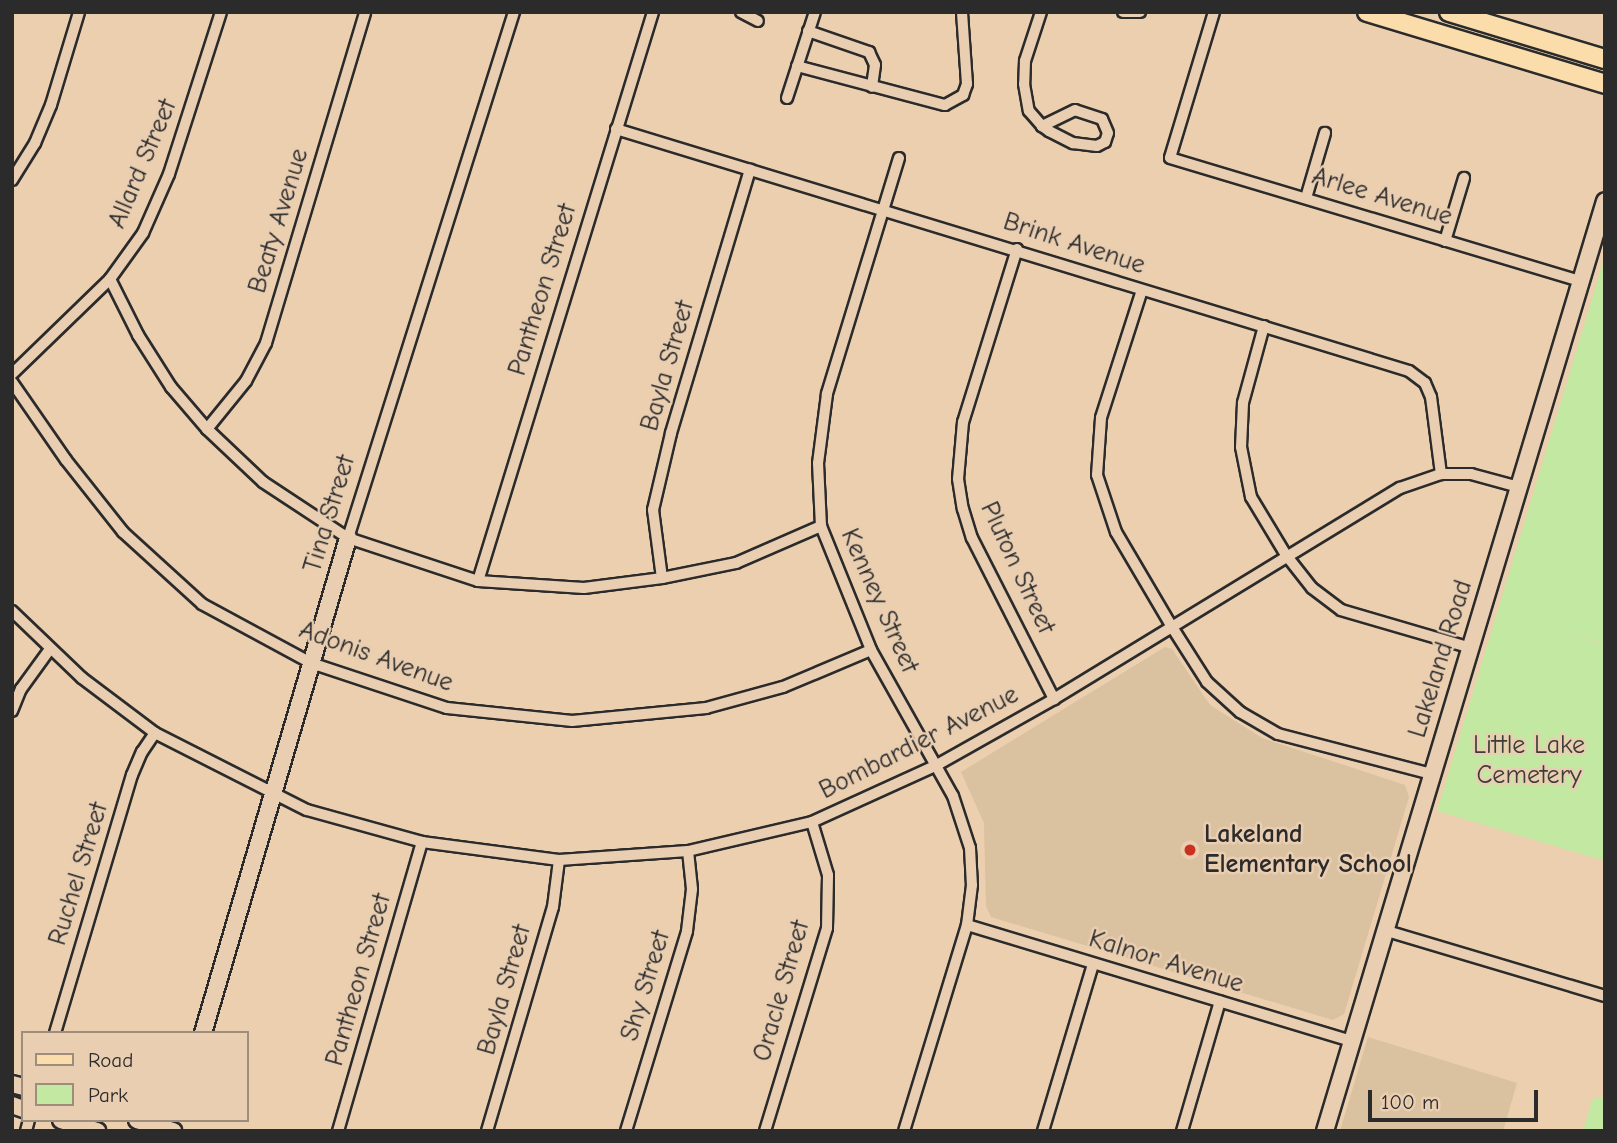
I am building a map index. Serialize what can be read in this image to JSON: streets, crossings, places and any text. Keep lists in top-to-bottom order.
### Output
{
  "streets": {
    "street": [
      "Allard Street",
      "Arlee Avenue",
      "Beaty Avenue",
      "Brink Avenue",
      "Pantheon Street",
      "Bayla Street",
      "Tina Street",
      "Pluton Street",
      "Kenney Street",
      "Adonis Avenue",
      "Lakeland Road",
      "Bombardier Avenue",
      "Ruchel Street",
      "Kalnor Avenue",
      "Shy Street",
      "Oracle Street"
    ]
  },
  "crossings": [
    ["Arlee Avenue", "Lakeland Road"],
    ["Brink Avenue", "Pantheon Street"],
    ["Brink Avenue", "Bayla Street"],
    ["Brink Avenue", "Pluton Street"],
    ["Brink Avenue", "Kenney Street"],
    ["Brink Avenue", "Bombardier Avenue"],
    ["Pantheon Street", "Bombardier Avenue"],
    ["Bayla Street", "Bombardier Avenue"],
    ["Tina Street", "Adonis Avenue"],
    ["Tina Street", "Bombardier Avenue"],
    ["Pluton Street", "Bombardier Avenue"],
    ["Kenney Street", "Adonis Avenue"],
    ["Kenney Street", "Bombardier Avenue"],
    ["Kenney Street", "Kalnor Avenue"],
    ["Lakeland Road", "Bombardier Avenue"],
    ["Lakeland Road", "Kalnor Avenue"],
    ["Bombardier Avenue", "Ruchel Street"],
    ["Bombardier Avenue", "Shy Street"],
    ["Bombardier Avenue", "Oracle Street"]
  ],
  "parks": ["Little Lake Cemetery"],
  "places": ["Lakeland Elementary School"],
  "legend": ["Road", "Park"],
  "scale_bar": "100 m"
}
